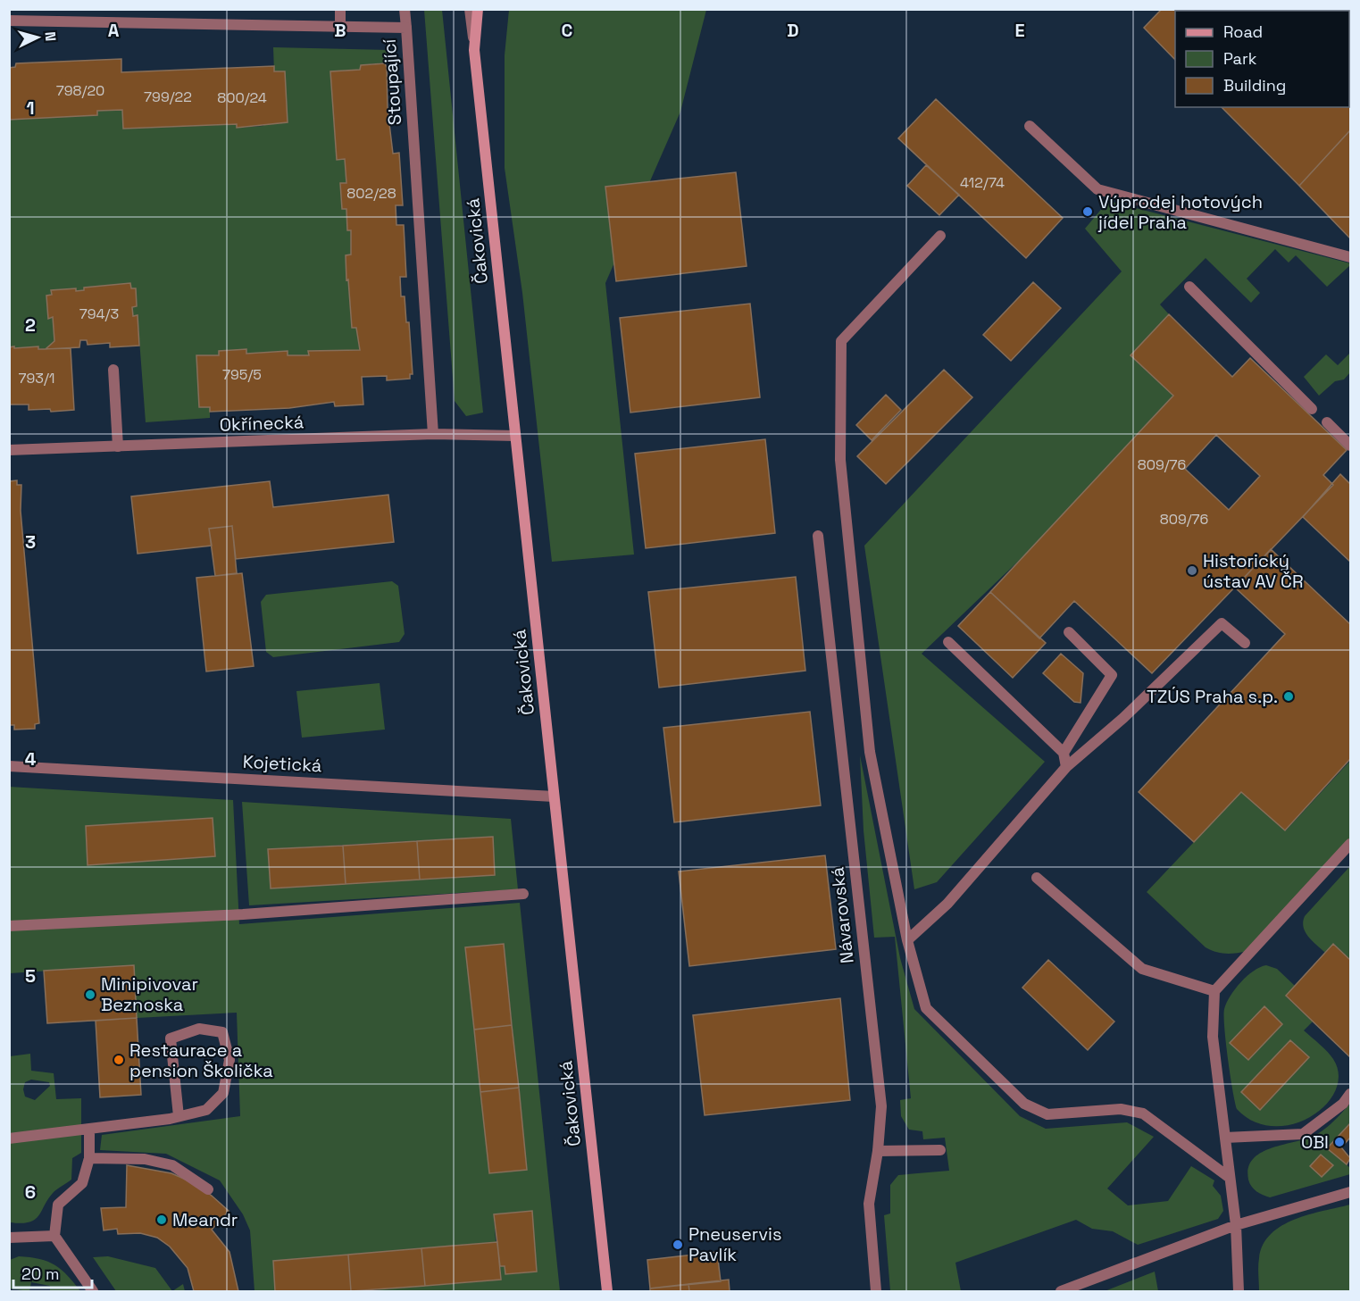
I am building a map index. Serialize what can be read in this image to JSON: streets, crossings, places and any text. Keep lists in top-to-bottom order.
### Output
{
  "streets": {
    "main road": ["Čakovická"],
    "street": [
      "Stoupající",
      "Okřínecká",
      "Kojetická",
      "Návarovská"
    ]
  },
  "crossings": [
    ["Stoupající", "Okřínecká"],
    ["Čakovická", "Okřínecká"],
    ["Čakovická", "Kojetická"]
  ],
  "places": [
    "Výprodej hotových jídel Praha",
    "Historický ústav AV ČR",
    "TZÚS Praha s.p.",
    "Minipivovar Beznoska",
    "Restaurace a pension Školička",
    "OBI",
    "Meandr",
    "Pneuservis Pavlík"
  ],
  "house_numbers": [
    "798/20",
    "799/22",
    "800/24",
    "412/74",
    "802/28",
    "794/3",
    "795/5",
    "793/1",
    "809/76",
    "809/76"
  ],
  "legend": ["Road", "Park", "Building"],
  "scale_bar": "20 m",
  "north": "right",
  "grid": {
    "columns": [
      "A",
      "B",
      "C",
      "D",
      "E"
    ],
    "rows": [
      "1",
      "2",
      "3",
      "4",
      "5",
      "6"
    ]
  }
}
